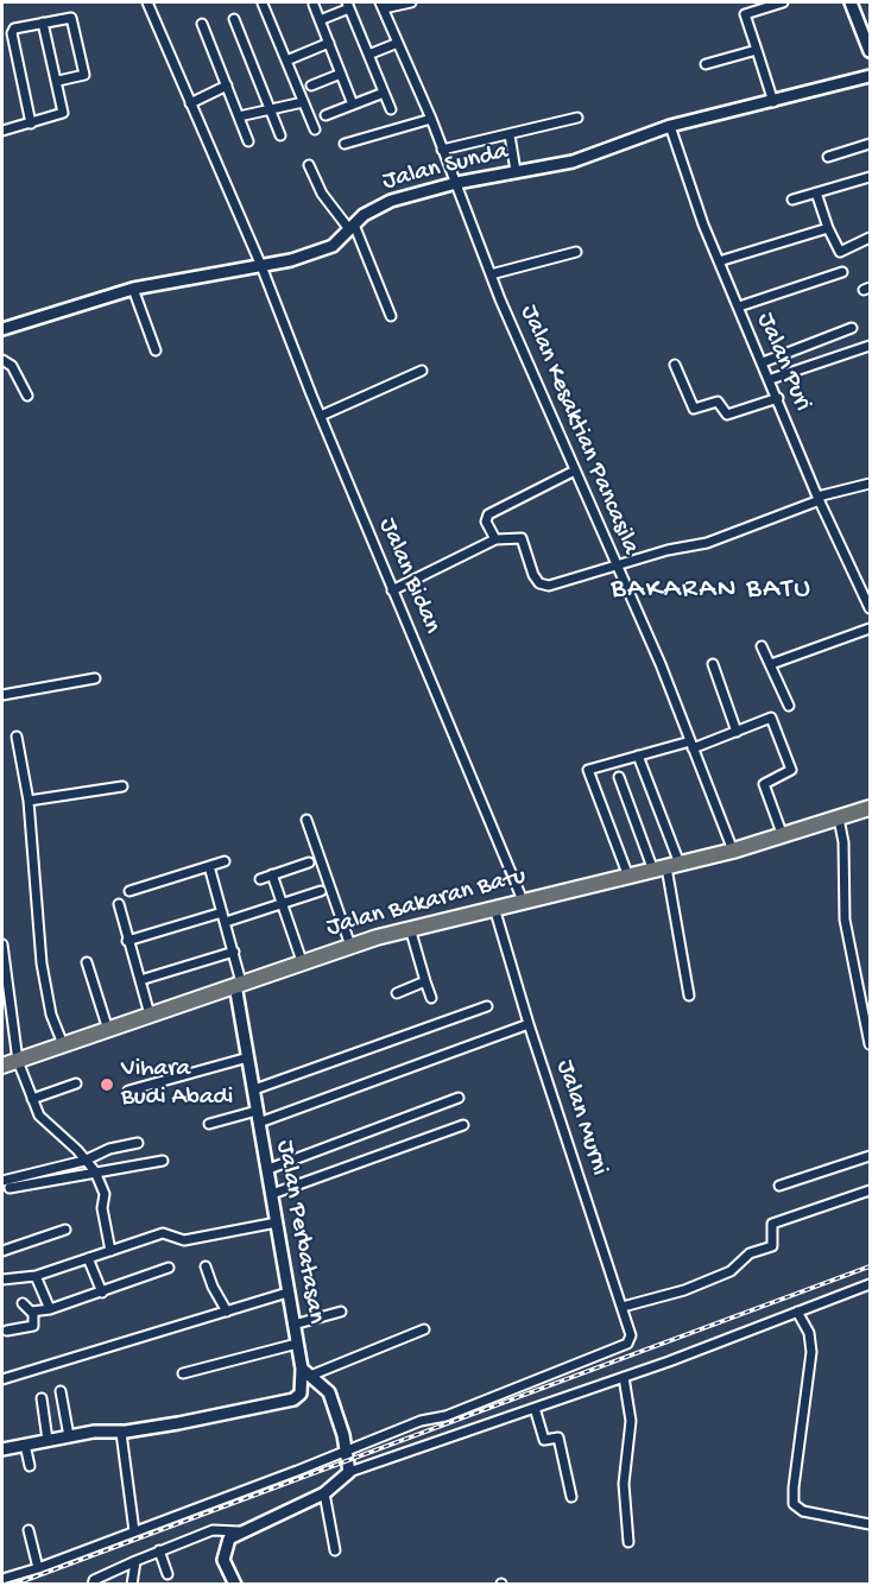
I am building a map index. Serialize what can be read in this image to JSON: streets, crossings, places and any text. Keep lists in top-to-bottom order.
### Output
{
  "streets": {
    "highway": ["Jalan Bakaran Batu"],
    "main road": ["Jalan Sunda", "Jalan Perbatasan"],
    "street": [
      "Jalan Puri",
      "Jalan Kesaktian Pancasila",
      "Jalan Bidan",
      "Jalan Murni"
    ]
  },
  "crossings": [
    ["Jalan Sunda", "Jalan Puri"],
    ["Jalan Sunda", "Jalan Kesaktian Pancasila"],
    ["Jalan Sunda", "Jalan Bidan"],
    ["Jalan Kesaktian Pancasila", "Jalan Bakaran Batu"],
    ["Jalan Bidan", "Jalan Bakaran Batu"],
    ["Jalan Bakaran Batu", "Jalan Murni"],
    ["Jalan Bakaran Batu", "Jalan Perbatasan"],
    ["Jalan Murni", "Jalan Perbatasan"]
  ],
  "districts": ["BAKARAN BATU"],
  "places": ["Vihara Budi Abadi"]
}
